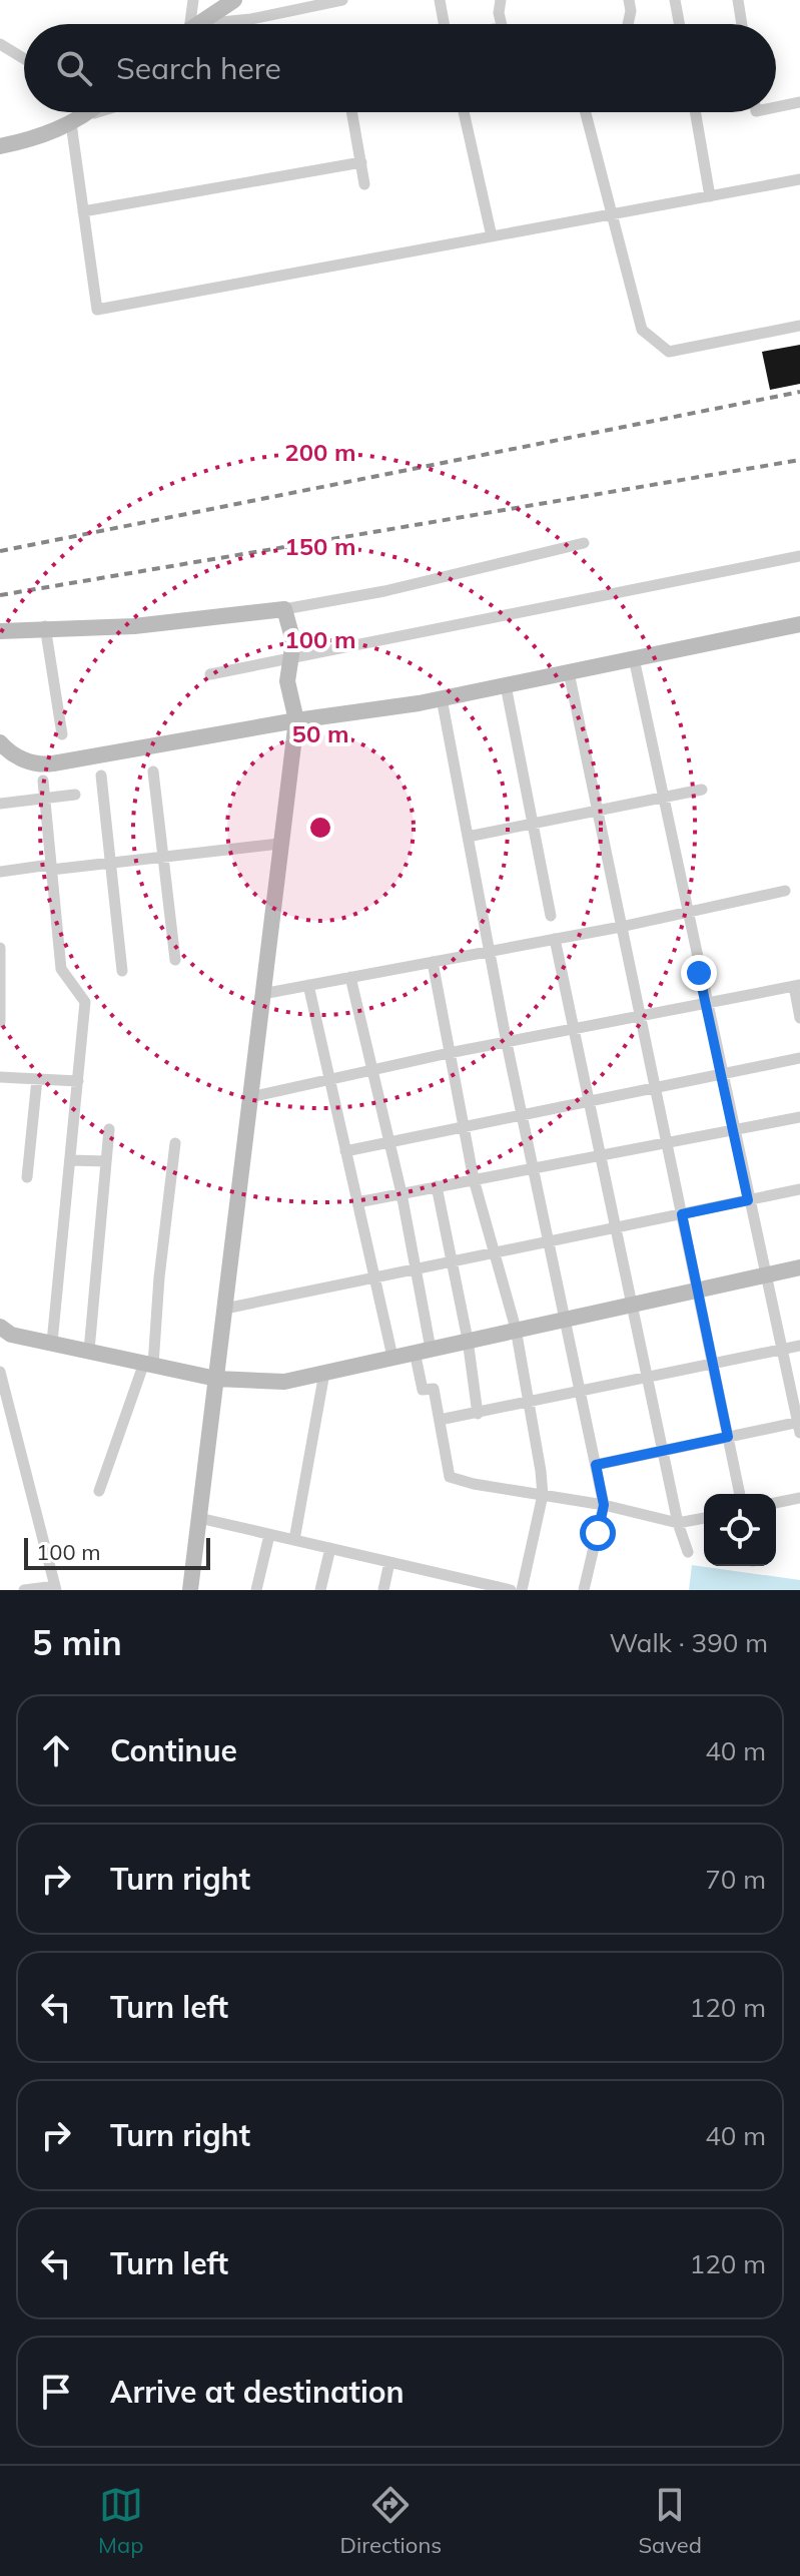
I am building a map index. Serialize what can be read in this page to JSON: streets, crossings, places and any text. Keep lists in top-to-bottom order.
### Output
{
  "scale_bar": "100 m",
  "page": {
    "search": "Search here",
    "scale": "100 m",
    "heading": ["5 min", "Walk · 390 m"],
    "list": [
      ["Continue", "40 m"],
      ["Turn right", "70 m"],
      ["Turn left", "120 m"],
      ["Turn right", "40 m"],
      ["Turn left", "120 m"],
      "Arrive at destination"
    ],
    "nav": ["Map", "Directions", "Saved"]
  },
  "rings": [
    "200 m",
    "150 m",
    "100 m",
    "50 m"
  ]
}
